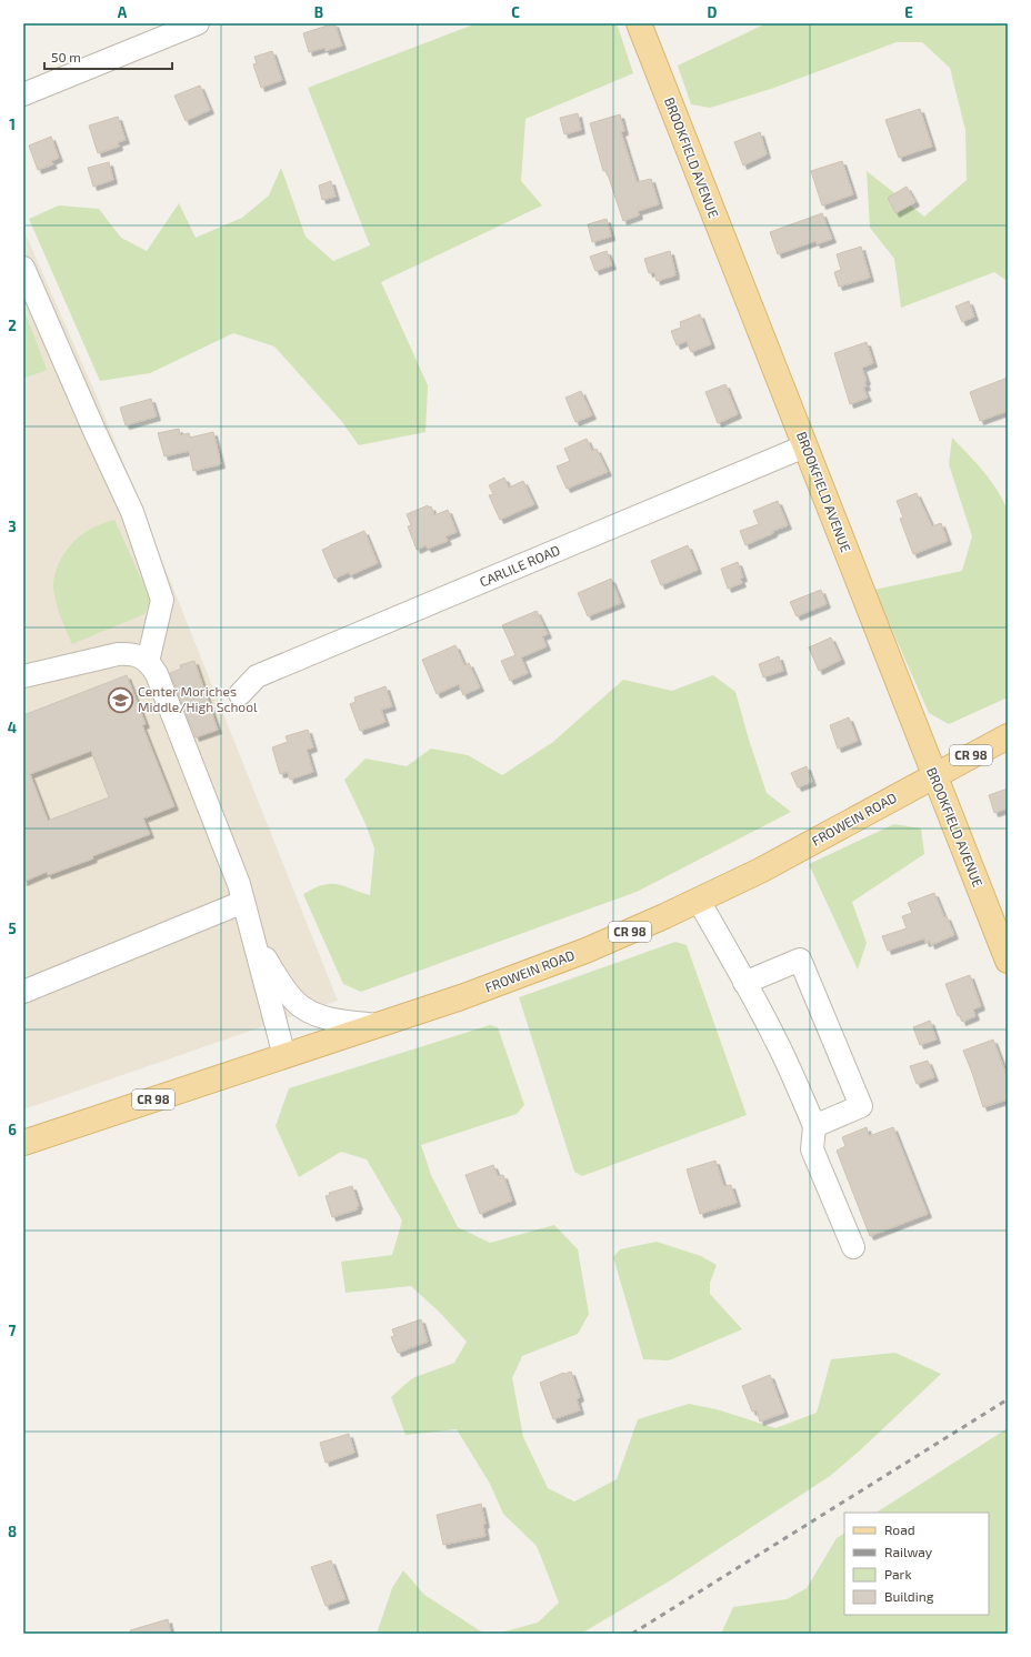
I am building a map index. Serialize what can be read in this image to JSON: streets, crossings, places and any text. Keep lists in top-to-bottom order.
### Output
{
  "streets": {
    "main road": ["BROOKFIELD AVENUE", "CR 98", "FROWEIN ROAD"],
    "street": ["CARLILE ROAD"]
  },
  "crossings": [
    ["BROOKFIELD AVENUE", "CARLILE ROAD"],
    ["BROOKFIELD AVENUE", "FROWEIN ROAD"]
  ],
  "places": {
    "school or university": ["Center Moriches Middle/High School"]
  },
  "legend": [
    "Road",
    "Railway",
    "Park",
    "Building"
  ],
  "scale_bar": "50 m",
  "grid": {
    "columns": [
      "A",
      "B",
      "C",
      "D",
      "E"
    ],
    "rows": [
      "1",
      "2",
      "3",
      "4",
      "5",
      "6",
      "7",
      "8"
    ]
  }
}
